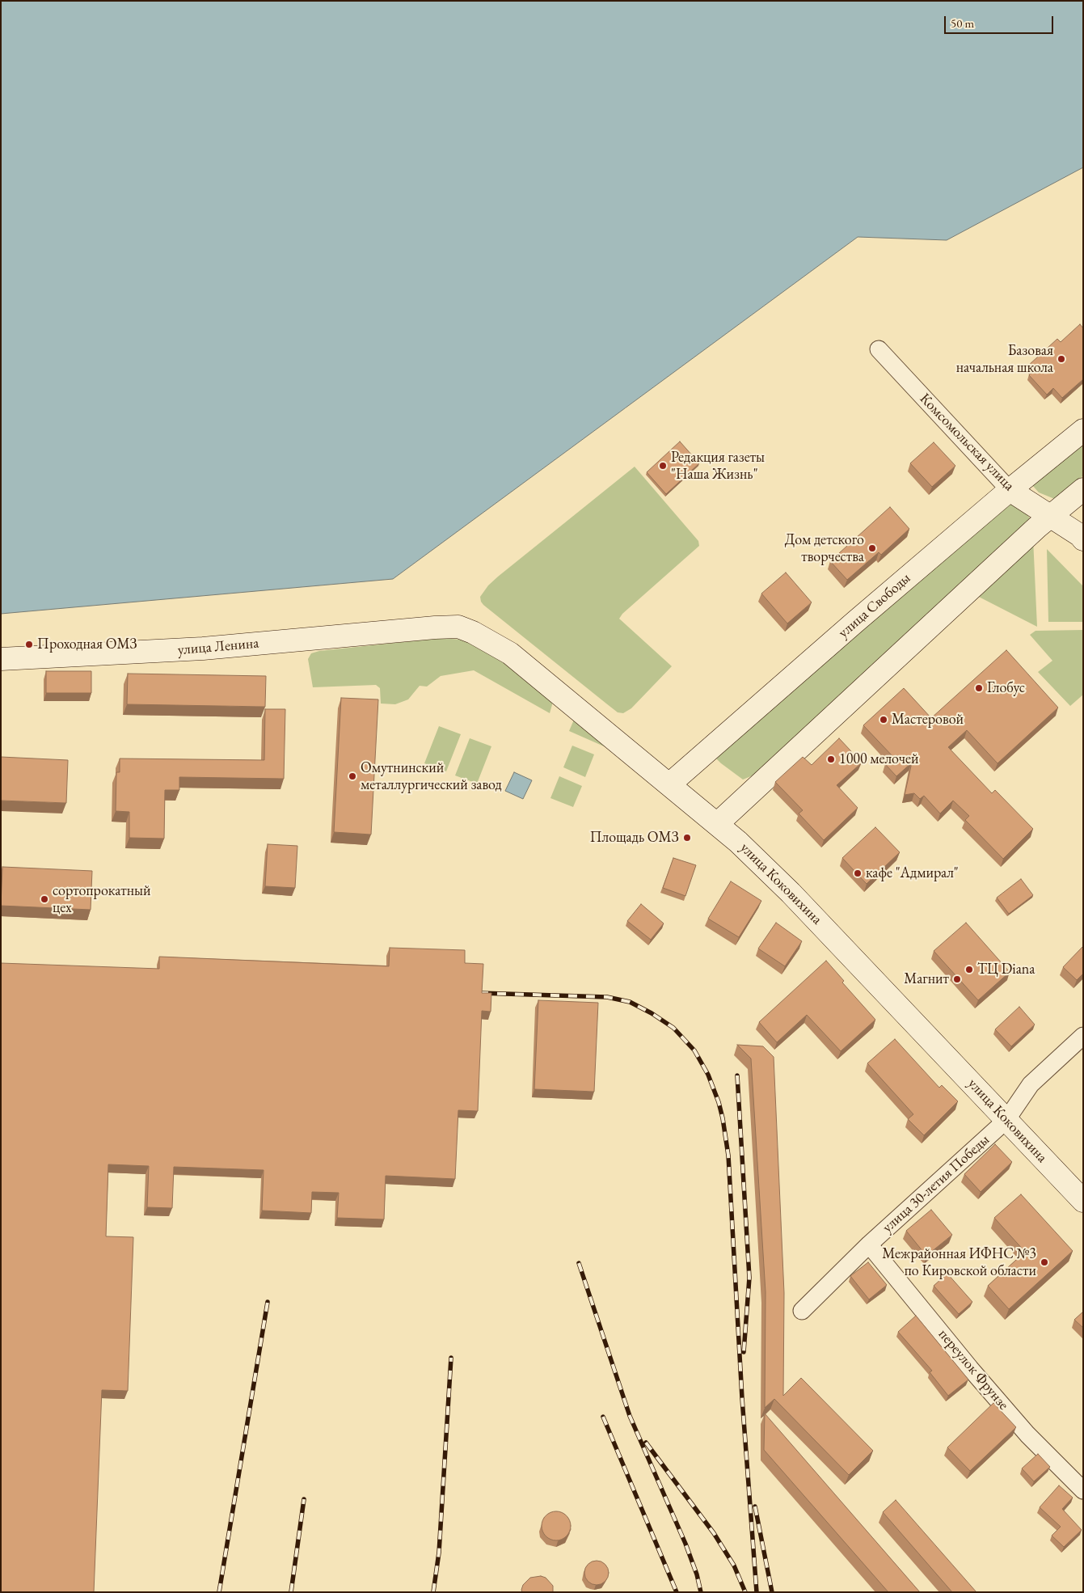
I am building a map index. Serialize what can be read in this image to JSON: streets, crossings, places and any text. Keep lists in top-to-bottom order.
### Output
{
  "streets": {
    "main road": [
      "Комсомольская улица",
      "улица Свободы",
      "улица Ленина",
      "улица Коковихина"
    ],
    "street": ["улица 30-летия Победы", "переулок Фрунзе"]
  },
  "crossings": [
    ["Комсомольская улица", "улица Свободы"],
    ["улица Свободы", "улица Коковихина"],
    ["улица Ленина", "улица Коковихина"],
    ["улица Коковихина", "улица 30-летия Победы"],
    ["улица 30-летия Победы", "переулок Фрунзе"]
  ],
  "places": [
    "Базовая начальная школа",
    "Редакция газеты \"Наша Жизнь\"",
    "Дом детского творчества",
    "Проходная ОМЗ",
    "Глобус",
    "Мастеровой",
    "1000 мелочей",
    "Омутнинский металлургический завод",
    "Площадь ОМЗ",
    "кафе \"Адмирал\"",
    "сортопрокатный цех",
    "ТЦ Diana",
    "Магнит",
    "Межрайонная ИФНС №3 по Кировской области"
  ],
  "scale_bar": "50 m"
}
